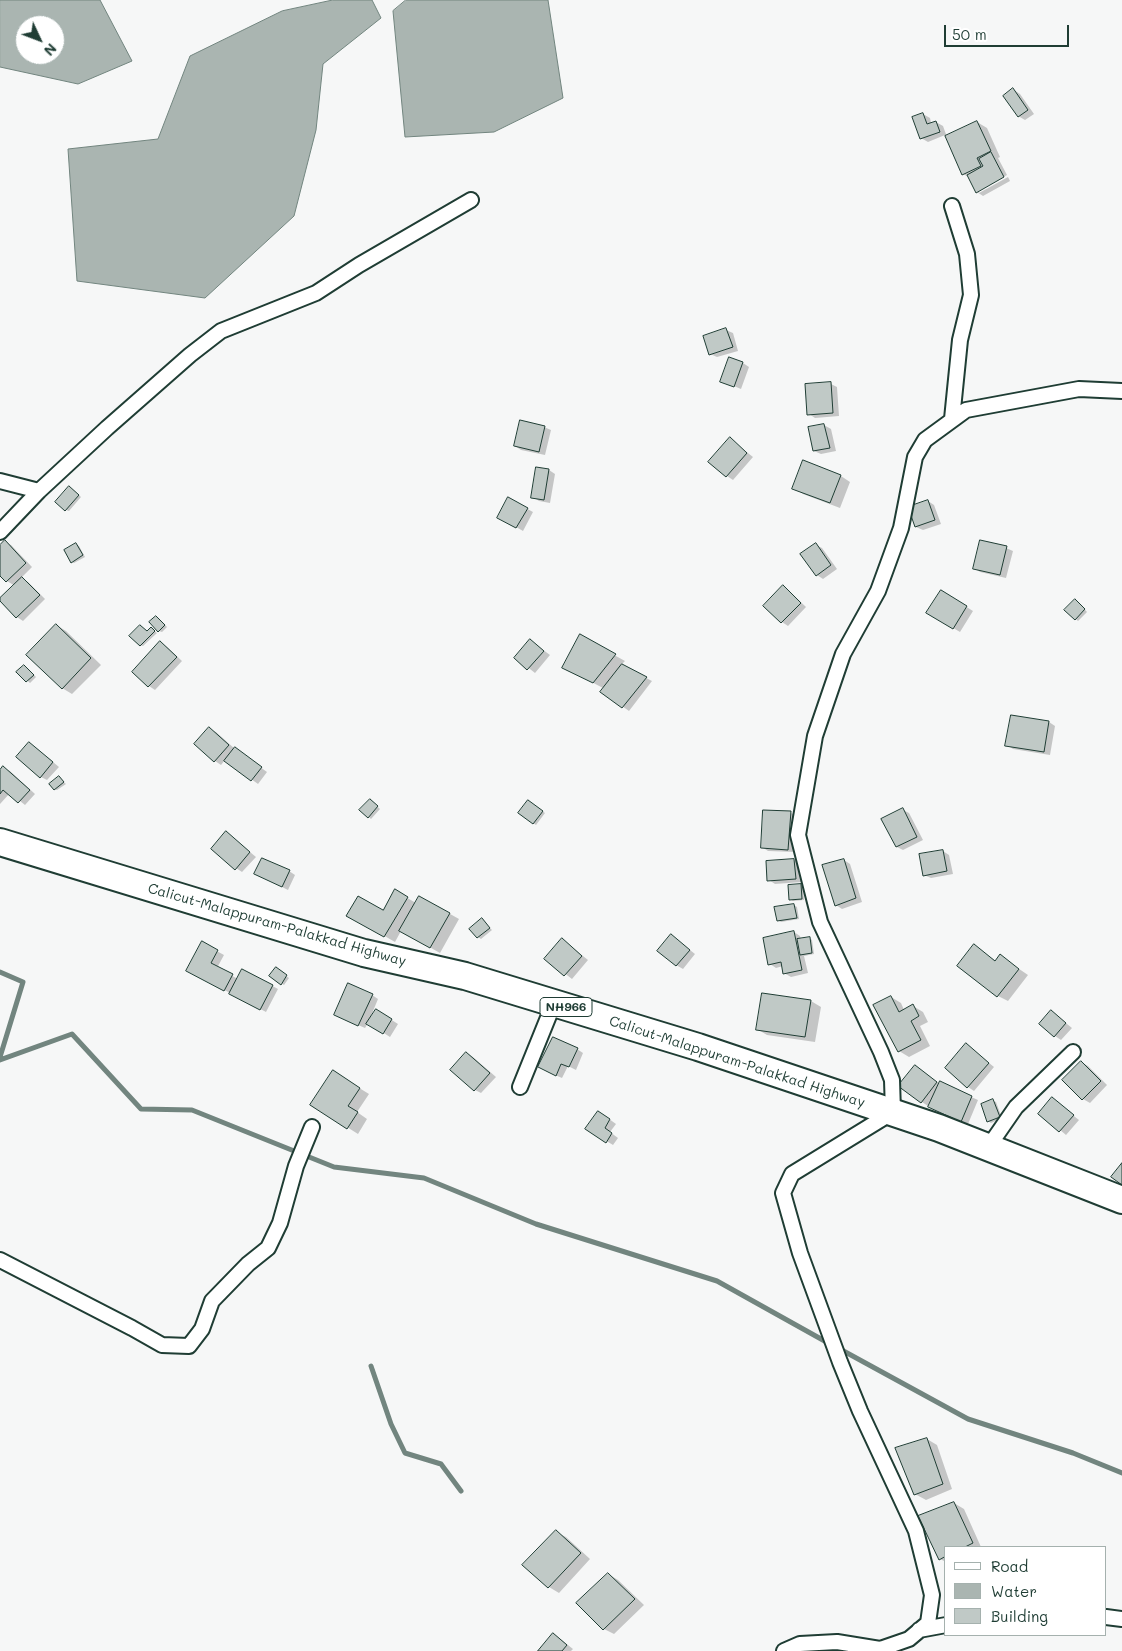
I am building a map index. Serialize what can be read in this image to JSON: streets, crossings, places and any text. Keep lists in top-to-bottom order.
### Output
{
  "streets": {
    "highway": ["Calicut-Malappuram-Palakkad Highway", "NH966"]
  },
  "legend": ["Road", "Water", "Building"],
  "scale_bar": "50 m",
  "north": "bottom right"
}
